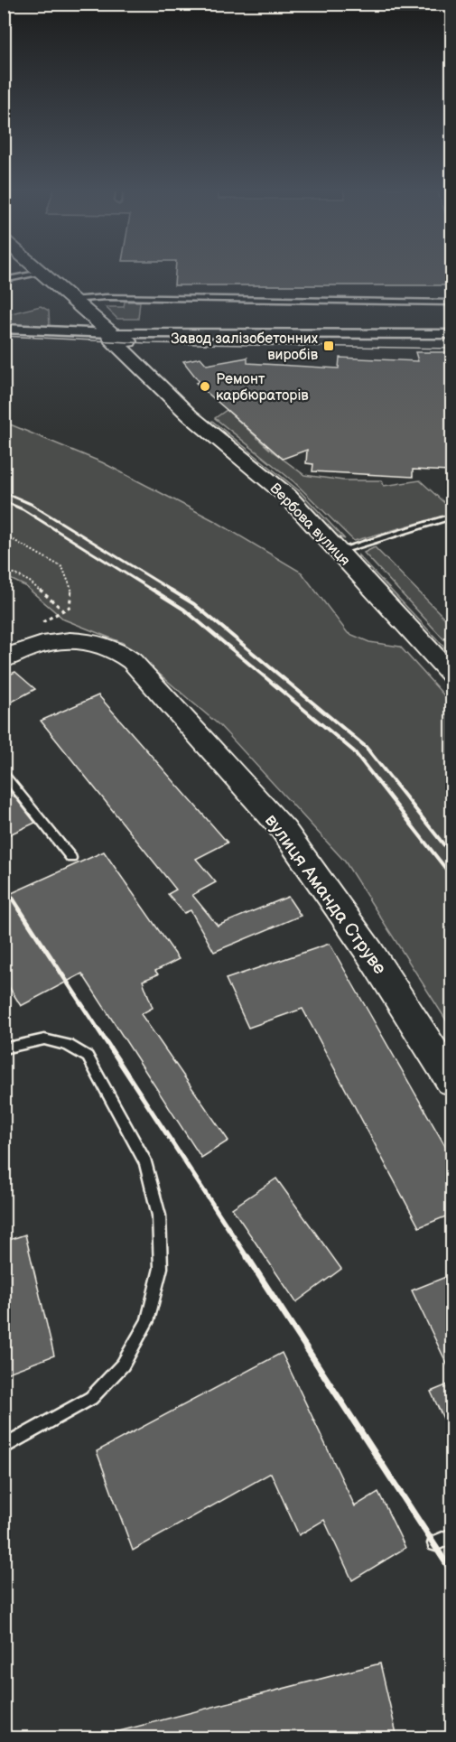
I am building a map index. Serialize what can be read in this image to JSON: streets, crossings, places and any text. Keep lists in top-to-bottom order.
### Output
{
  "streets": {
    "main road": ["Вербова вулиця", "вулиця Аманда Струве"]
  },
  "places": {
    "transit": ["Завод залізобетонних виробів"],
    "other": ["Ремонт карбюраторів"]
  }
}
